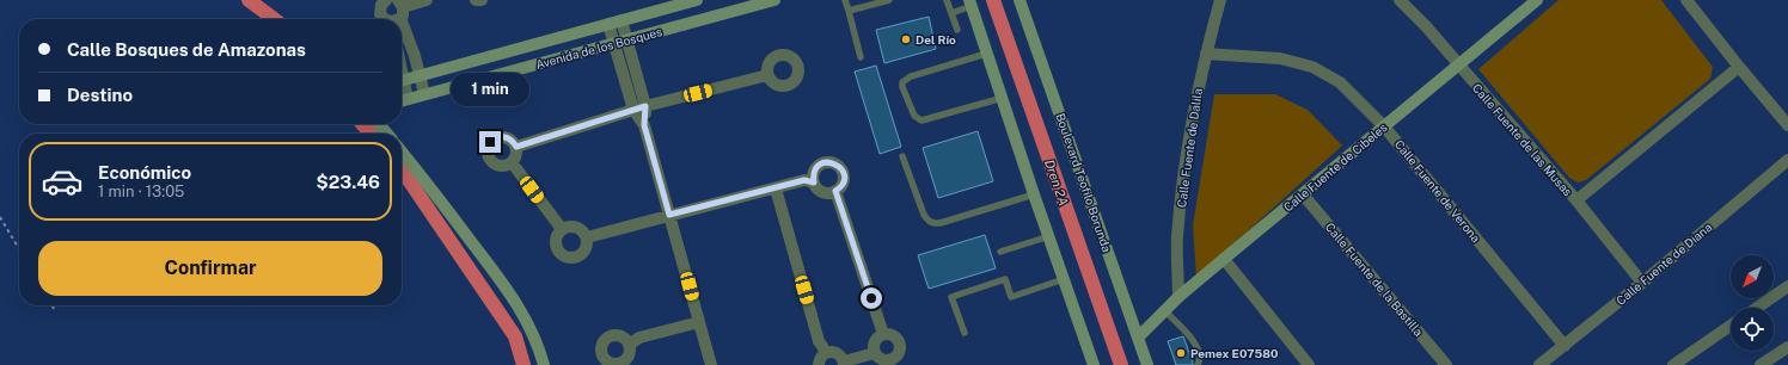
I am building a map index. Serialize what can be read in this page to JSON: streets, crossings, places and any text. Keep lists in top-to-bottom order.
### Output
{
  "streets": {
    "street": [
      "Avenida de los Bosques",
      "Calle Fuente de las Musas",
      "Calle Fuente de Dalila",
      "Calle Fuente de Cibeles",
      "Boulevard Teofilo Borunda",
      "Calle Fuente de Verona",
      "Calle Fuente de Diana",
      "Calle Fuente de la Bastilla"
    ]
  },
  "crossings": [
    ["Calle Fuente de las Musas", "Calle Fuente de Cibeles"],
    ["Calle Fuente de las Musas", "Calle Fuente de Diana"],
    ["Calle Fuente de Dalila", "Calle Fuente de Cibeles"],
    ["Calle Fuente de Dalila", "Calle Fuente de Verona"],
    ["Calle Fuente de Cibeles", "Boulevard Teofilo Borunda"],
    ["Calle Fuente de Cibeles", "Calle Fuente de Verona"],
    ["Calle Fuente de Cibeles", "Calle Fuente de la Bastilla"],
    ["Calle Fuente de Verona", "Calle Fuente de Diana"]
  ],
  "water": ["Dren 2A"],
  "places": ["Del Río", "Pemex E07580"],
  "north": "bottom left",
  "page": {
    "banner": ["Calle Bosques de Amazonas", "Destino"],
    "bubble": "1 min",
    "list": [
      {
        "name": "Económico",
        "note": "1 min · 13:05",
        "value": "$23.46"
      }
    ],
    "buttons": "Confirmar"
  }
}
